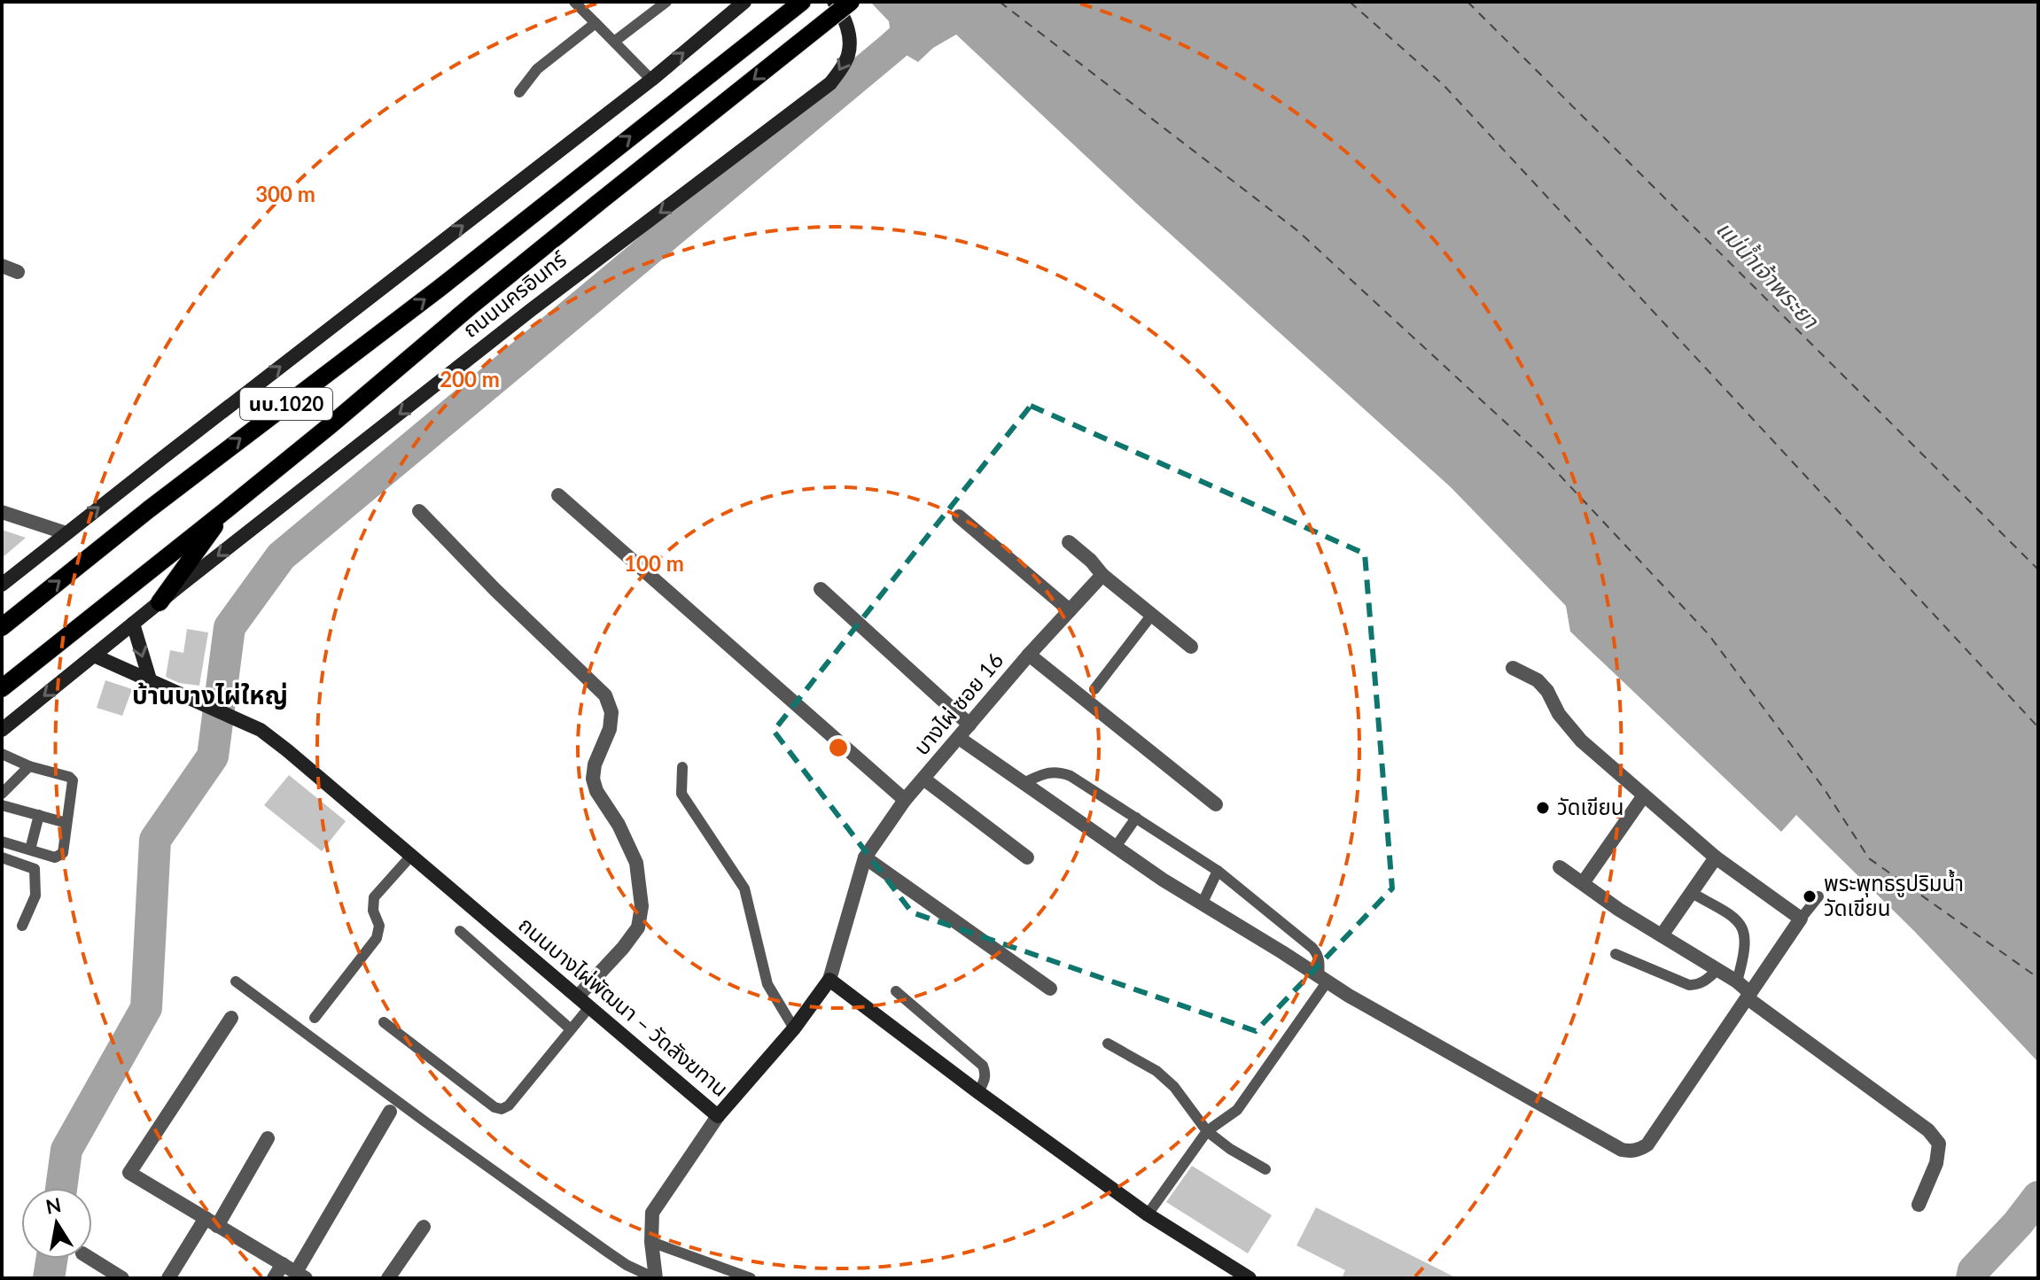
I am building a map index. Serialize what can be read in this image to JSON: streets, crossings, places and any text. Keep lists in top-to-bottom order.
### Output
{
  "streets": {
    "main road": ["ถนนนครอินทร์", "นบ.1020", "ถนนบางไผ่พัฒนา – วัดสังฆทาน"],
    "street": ["บางไผ่ ซอย 16"]
  },
  "crossings": [
    ["ถนนนครอินทร์", "ถนนบางไผ่พัฒนา – วัดสังฆทาน"],
    ["บางไผ่ ซอย 16", "ถนนบางไผ่พัฒนา – วัดสังฆทาน"]
  ],
  "districts": ["บ้านบางไผ่ใหญ่"],
  "water": ["แม่น้ำเจ้าพระยา"],
  "places": ["วัดเขียน", "พระพุทธรูปริมน้ำ วัดเขียน"],
  "north": "top",
  "rings": ["300 m", "200 m", "100 m"]
}
